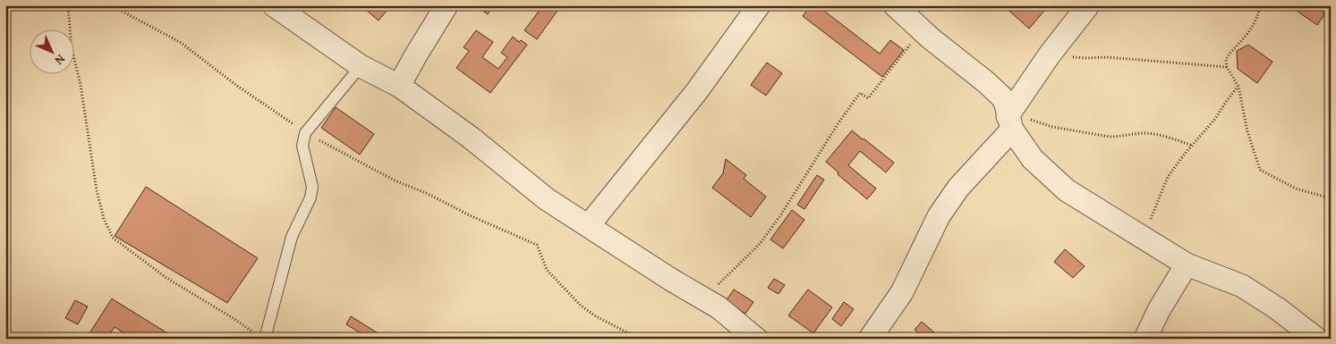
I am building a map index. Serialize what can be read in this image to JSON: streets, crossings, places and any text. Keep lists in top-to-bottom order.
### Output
{
  "north": "bottom right"
}
